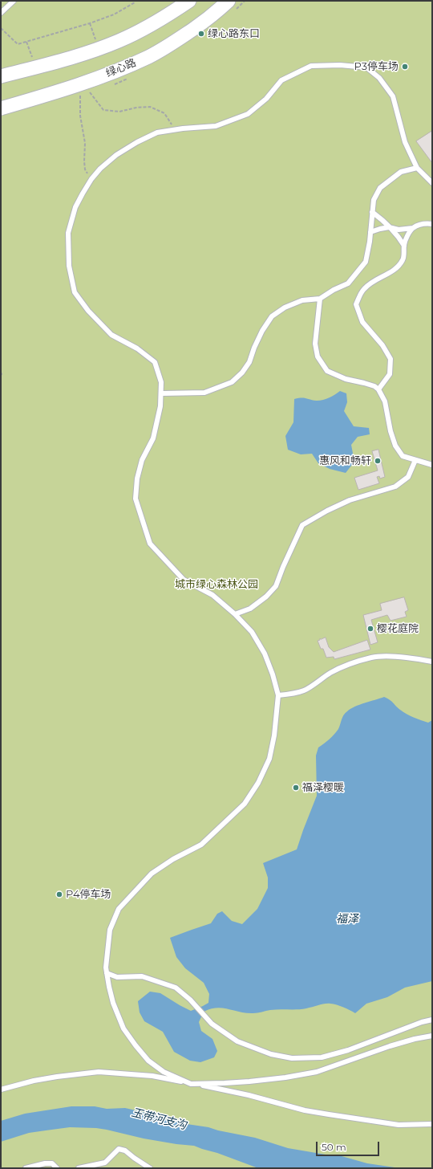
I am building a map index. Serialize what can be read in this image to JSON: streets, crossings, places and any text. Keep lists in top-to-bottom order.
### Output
{
  "streets": {
    "main road": ["绿心路"]
  },
  "water": ["福泽", "玉带河支沟"],
  "parks": ["城市绿心森林公园"],
  "places": [
    "绿心路东口",
    "P3停车场",
    "惠风和畅轩",
    "樱花庭院",
    "福泽樱暖",
    "P4停车场"
  ],
  "scale_bar": "50 m"
}
